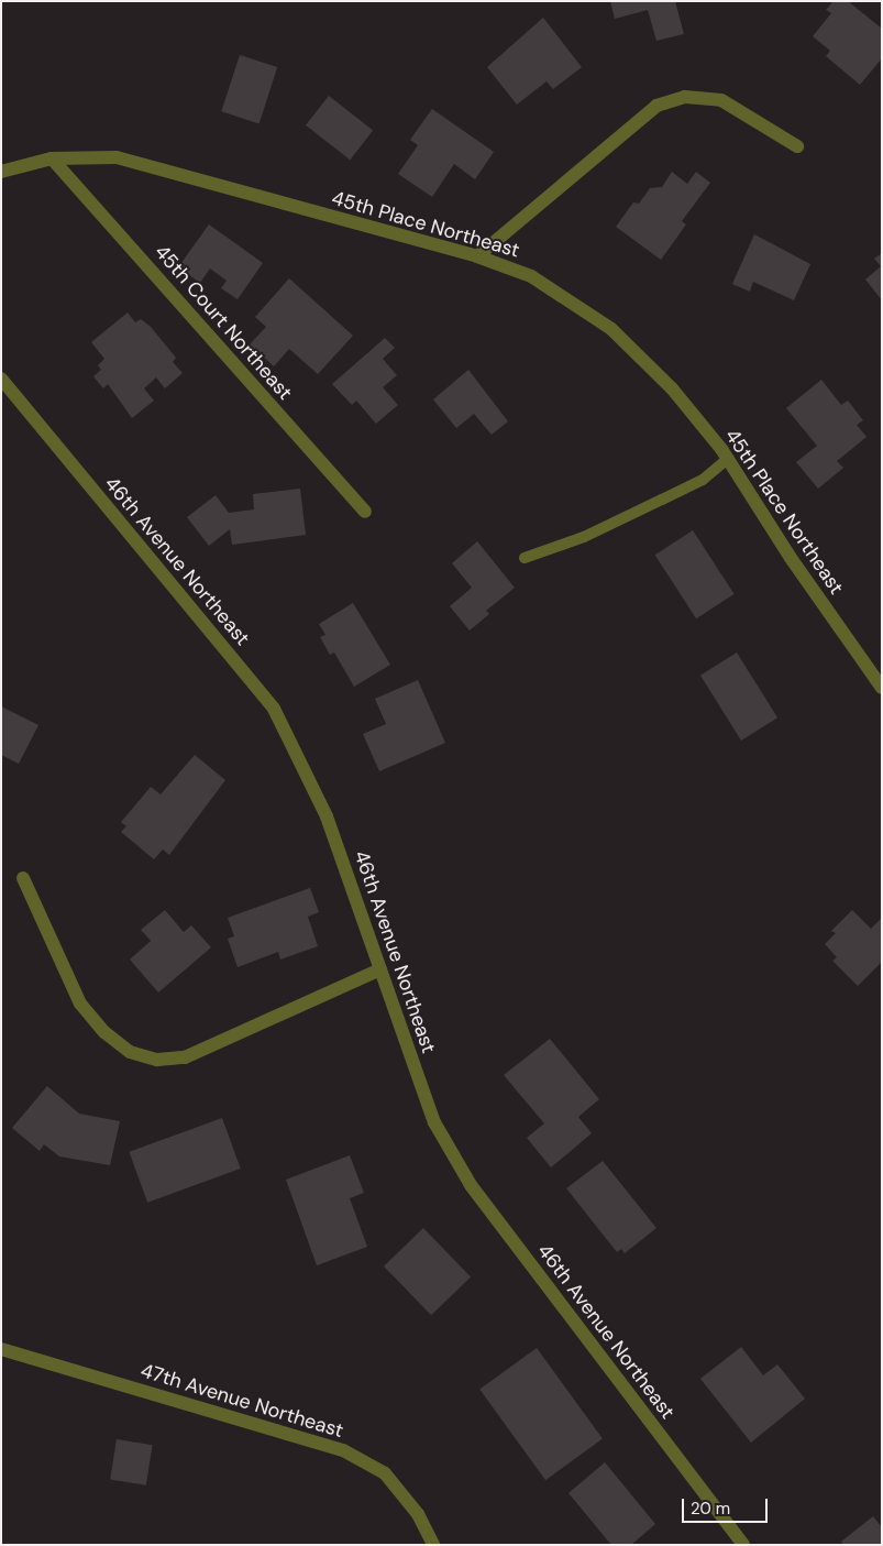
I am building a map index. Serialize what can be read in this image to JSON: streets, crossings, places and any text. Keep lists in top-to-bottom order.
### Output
{
  "streets": {
    "street": [
      "45th Place Northeast",
      "45th Court Northeast",
      "46th Avenue Northeast",
      "47th Avenue Northeast"
    ]
  },
  "crossings": [
    ["45th Place Northeast", "45th Court Northeast"]
  ],
  "scale_bar": "20 m"
}
